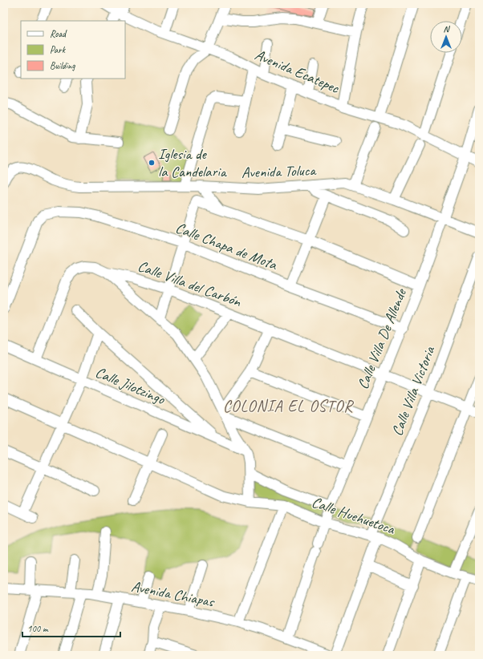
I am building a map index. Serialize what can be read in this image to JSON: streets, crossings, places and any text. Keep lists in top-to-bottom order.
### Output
{
  "streets": {
    "street": [
      "Avenida Ecatepec",
      "Avenida Toluca",
      "Calle Chapa de Mota",
      "Calle Villa del Carbón",
      "Calle Villa De Allende",
      "Calle Jilotzingo",
      "Calle Villa Victoria",
      "Calle Huehuetoca",
      "Avenida Chiapas"
    ]
  },
  "crossings": [
    ["Avenida Ecatepec", "Calle Villa De Allende"],
    ["Avenida Toluca", "Calle Villa De Allende"],
    ["Calle Chapa de Mota", "Calle Villa De Allende"],
    ["Calle Villa del Carbón", "Calle Villa De Allende"],
    ["Calle Villa del Carbón", "Calle Jilotzingo"],
    ["Calle Villa del Carbón", "Calle Villa Victoria"],
    ["Calle Villa De Allende", "Calle Huehuetoca"],
    ["Calle Villa De Allende", "Avenida Chiapas"],
    ["Calle Villa Victoria", "Calle Huehuetoca"]
  ],
  "districts": ["COLONIA EL OSTOR"],
  "places": ["Iglesia de la Candelaria"],
  "legend": ["Road", "Park", "Building"],
  "scale_bar": "100 m",
  "north": "top"
}
